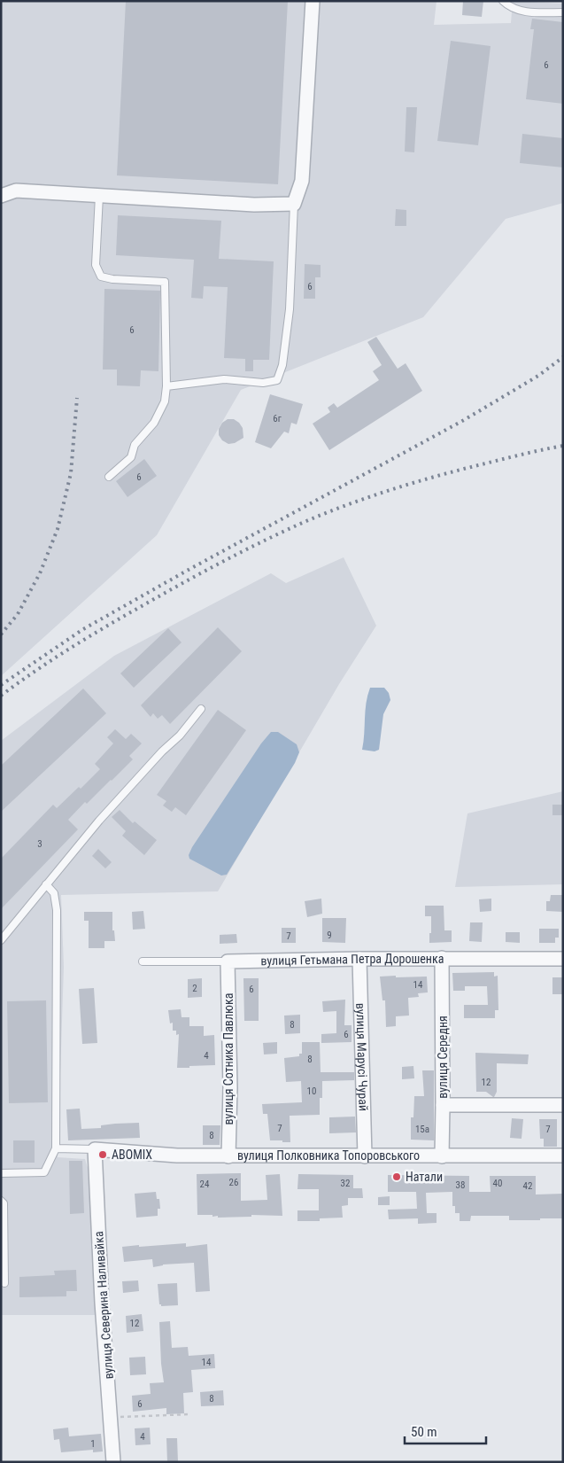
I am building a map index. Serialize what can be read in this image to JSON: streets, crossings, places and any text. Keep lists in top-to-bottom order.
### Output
{
  "streets": {
    "street": [
      "вулиця Гетьмана Петра Дорошенка",
      "вулиця Марусі Чурай",
      "вулиця Середня",
      "вулиця Сотника Павлюка",
      "вулиця Полковника Топоровського",
      "вулиця Северина Наливайка"
    ]
  },
  "crossings": [
    ["вулиця Гетьмана Петра Дорошенка", "вулиця Марусі Чурай"],
    ["вулиця Гетьмана Петра Дорошенка", "вулиця Середня"],
    ["вулиця Гетьмана Петра Дорошенка", "вулиця Сотника Павлюка"],
    ["вулиця Марусі Чурай", "вулиця Полковника Топоровського"],
    ["вулиця Середня", "вулиця Полковника Топоровського"],
    ["вулиця Сотника Павлюка", "вулиця Полковника Топоровського"],
    ["вулиця Полковника Топоровського", "вулиця Северина Наливайка"]
  ],
  "places": ["ABOMIX", "Натали"],
  "house_numbers": [
    "6",
    "6",
    "6",
    "6г",
    "6",
    "3",
    "9",
    "7",
    "14",
    "2",
    "6",
    "8",
    "6",
    "4",
    "8",
    "12",
    "10",
    "7",
    "15а",
    "7",
    "8",
    "26",
    "32",
    "40",
    "24",
    "38",
    "42",
    "12",
    "14",
    "8",
    "6",
    "4",
    "1"
  ],
  "scale_bar": "50 m"
}
